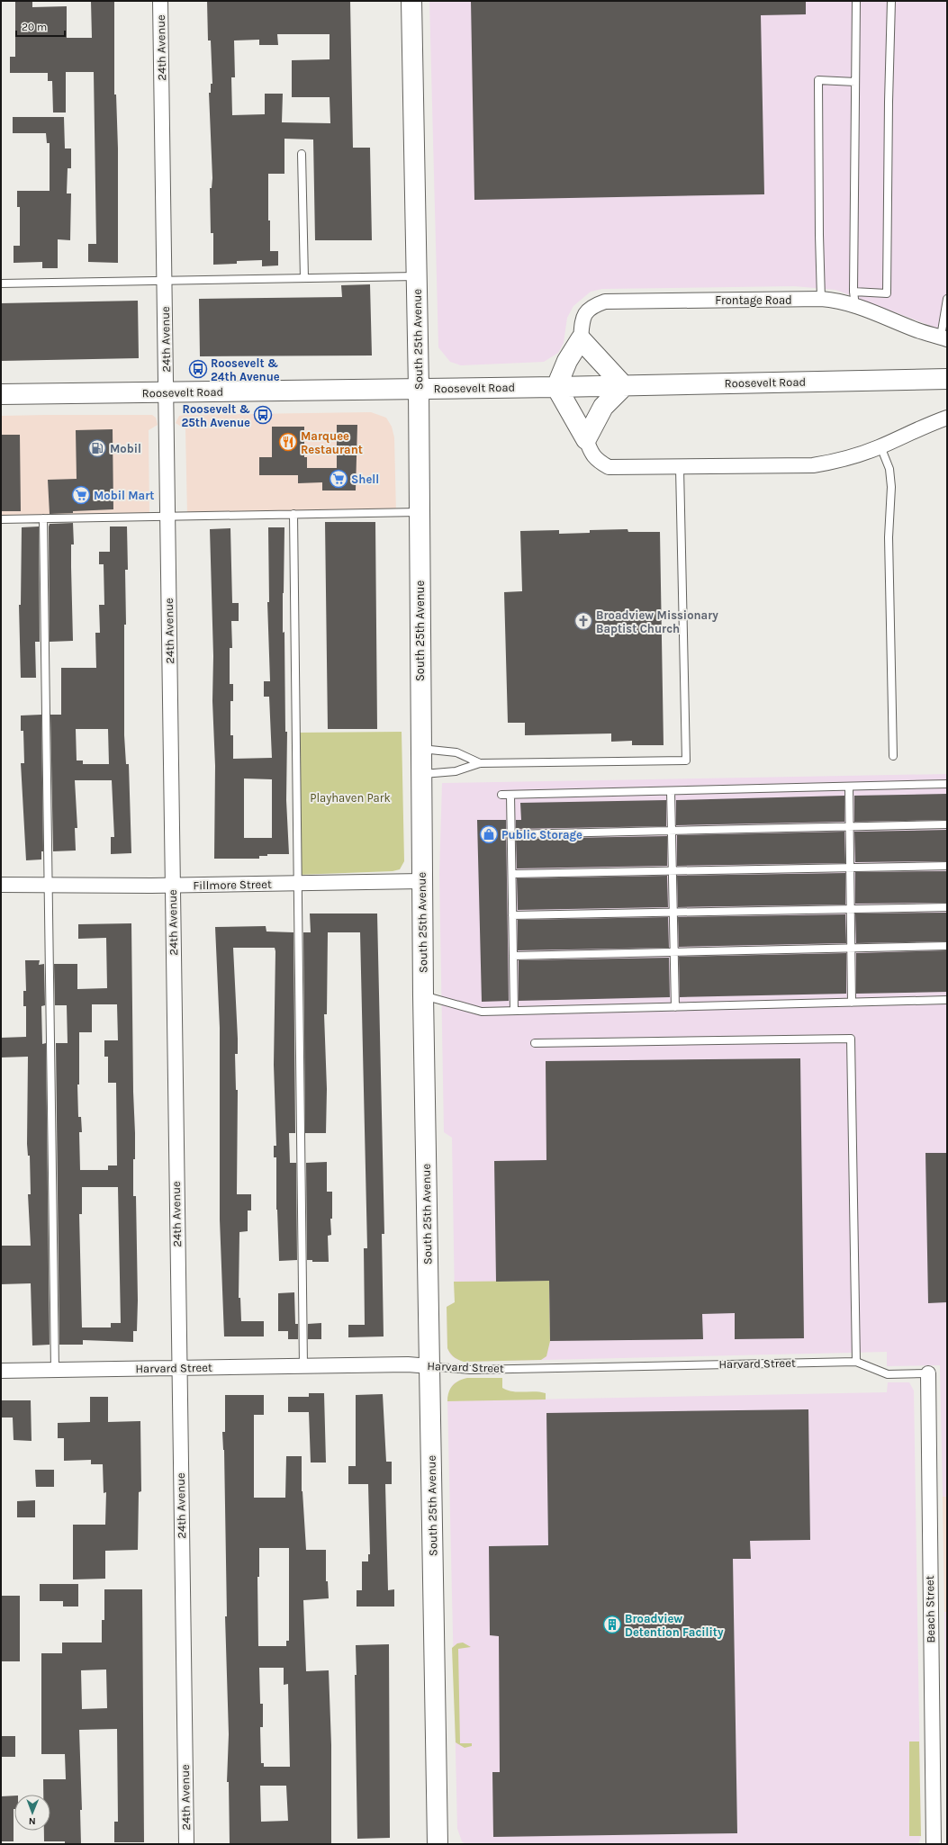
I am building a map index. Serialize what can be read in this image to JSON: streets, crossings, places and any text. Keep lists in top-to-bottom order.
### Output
{
  "streets": {
    "main road": ["South 25th Avenue", "Roosevelt Road"],
    "street": [
      "24th Avenue",
      "Frontage Road",
      "Fillmore Street",
      "Harvard Street",
      "Beach Street"
    ]
  },
  "crossings": [
    ["24th Avenue", "Roosevelt Road"],
    ["24th Avenue", "Fillmore Street"],
    ["24th Avenue", "Harvard Street"],
    ["South 25th Avenue", "Roosevelt Road"],
    ["South 25th Avenue", "Fillmore Street"],
    ["South 25th Avenue", "Harvard Street"],
    ["Harvard Street", "Beach Street"]
  ],
  "parks": ["Playhaven Park"],
  "places": {
    "bus stop": ["Roosevelt & 24th Avenue", "Roosevelt & 25th Avenue"],
    "restaurant": ["Marquee Restaurant"],
    "fuel station": ["Mobil"],
    "supermarket": ["Shell", "Mobil Mart"],
    "church": ["Broadview Missionary Baptist Church"],
    "shop": ["Public Storage"],
    "building": ["Broadview Detention Facility"]
  },
  "scale_bar": "20 m",
  "north": "bottom"
}
